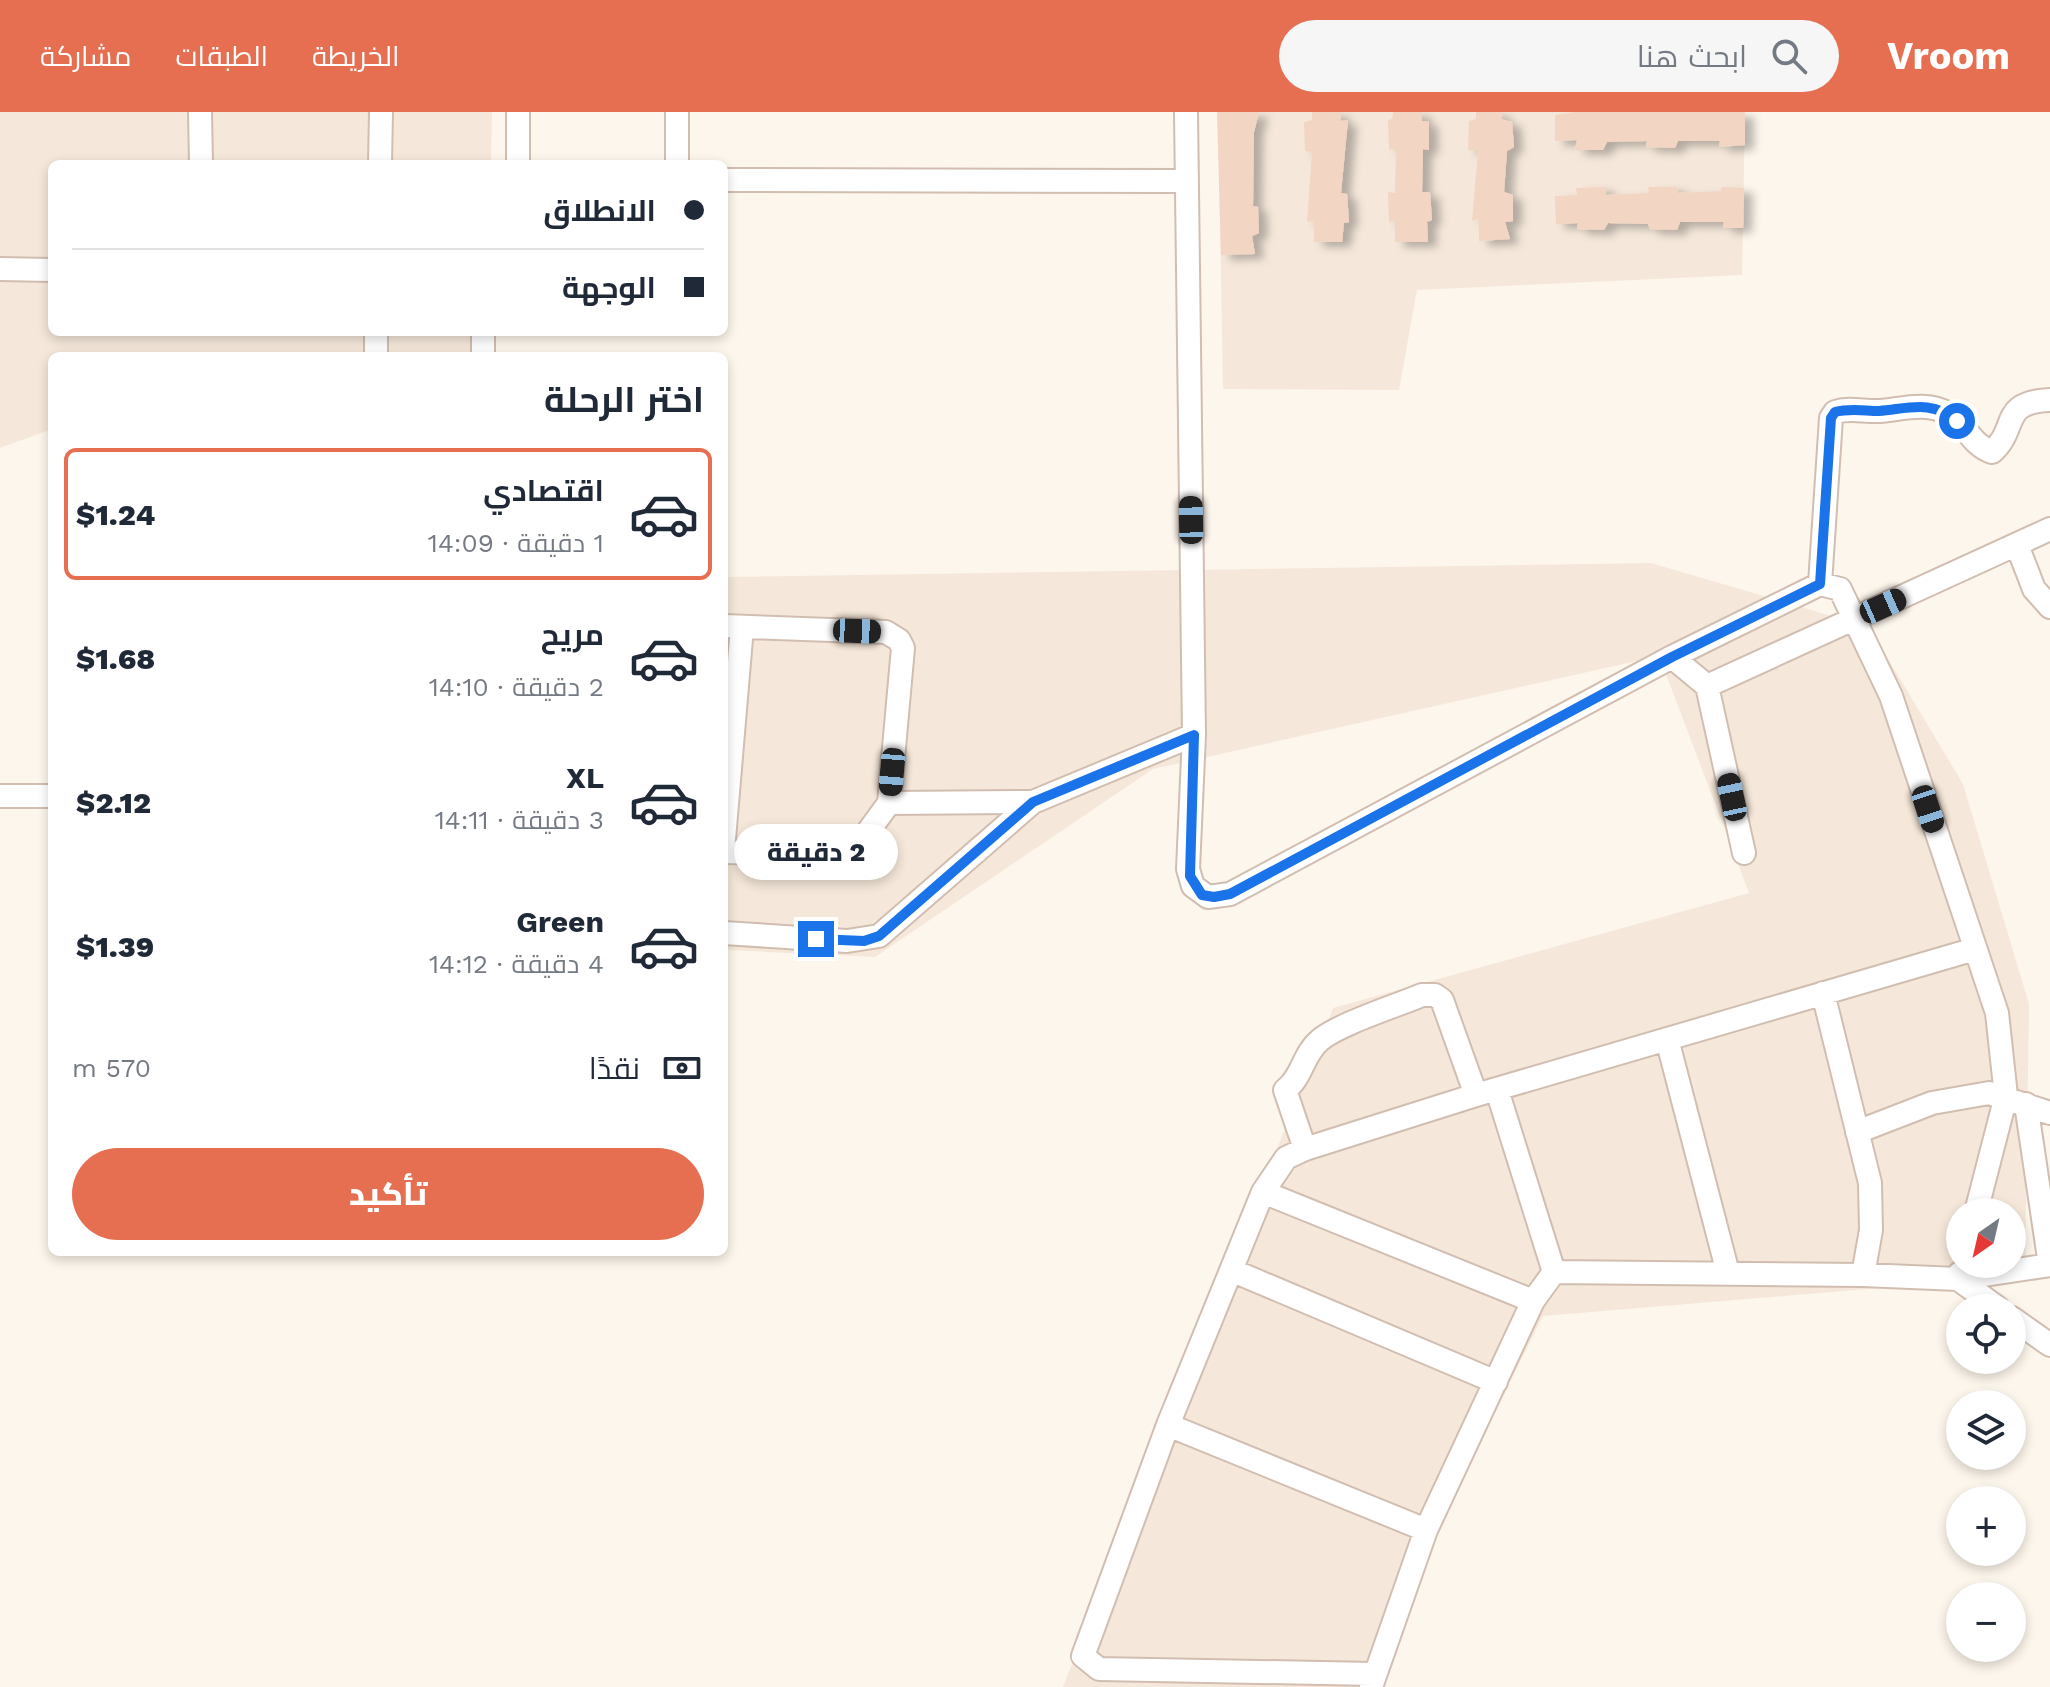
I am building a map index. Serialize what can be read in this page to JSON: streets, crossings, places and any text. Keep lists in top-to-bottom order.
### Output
{
  "north": "bottom left",
  "page": {
    "header": "Vroom",
    "search": "ابحث هنا",
    "nav": ["الخريطة", "الطبقات", "مشاركة"],
    "banner": ["الانطلاق", "الوجهة"],
    "heading": "اختر الرحلة",
    "list": [
      {
        "name": "اقتصادي",
        "note": "1 دقيقة · 14:09",
        "value": "$1.24"
      },
      {
        "name": "مريح",
        "note": "2 دقيقة · 14:10",
        "value": "$1.68"
      },
      {
        "name": "XL",
        "note": "3 دقيقة · 14:11",
        "value": "$2.12"
      },
      {
        "name": "Green",
        "note": "4 دقيقة · 14:12",
        "value": "$1.39"
      }
    ],
    "bubble": "2 دقيقة",
    "pay": ["نقدًا", "570 m"],
    "buttons": "تأكيد",
    "map_buttons": ["+", "−"]
  }
}
